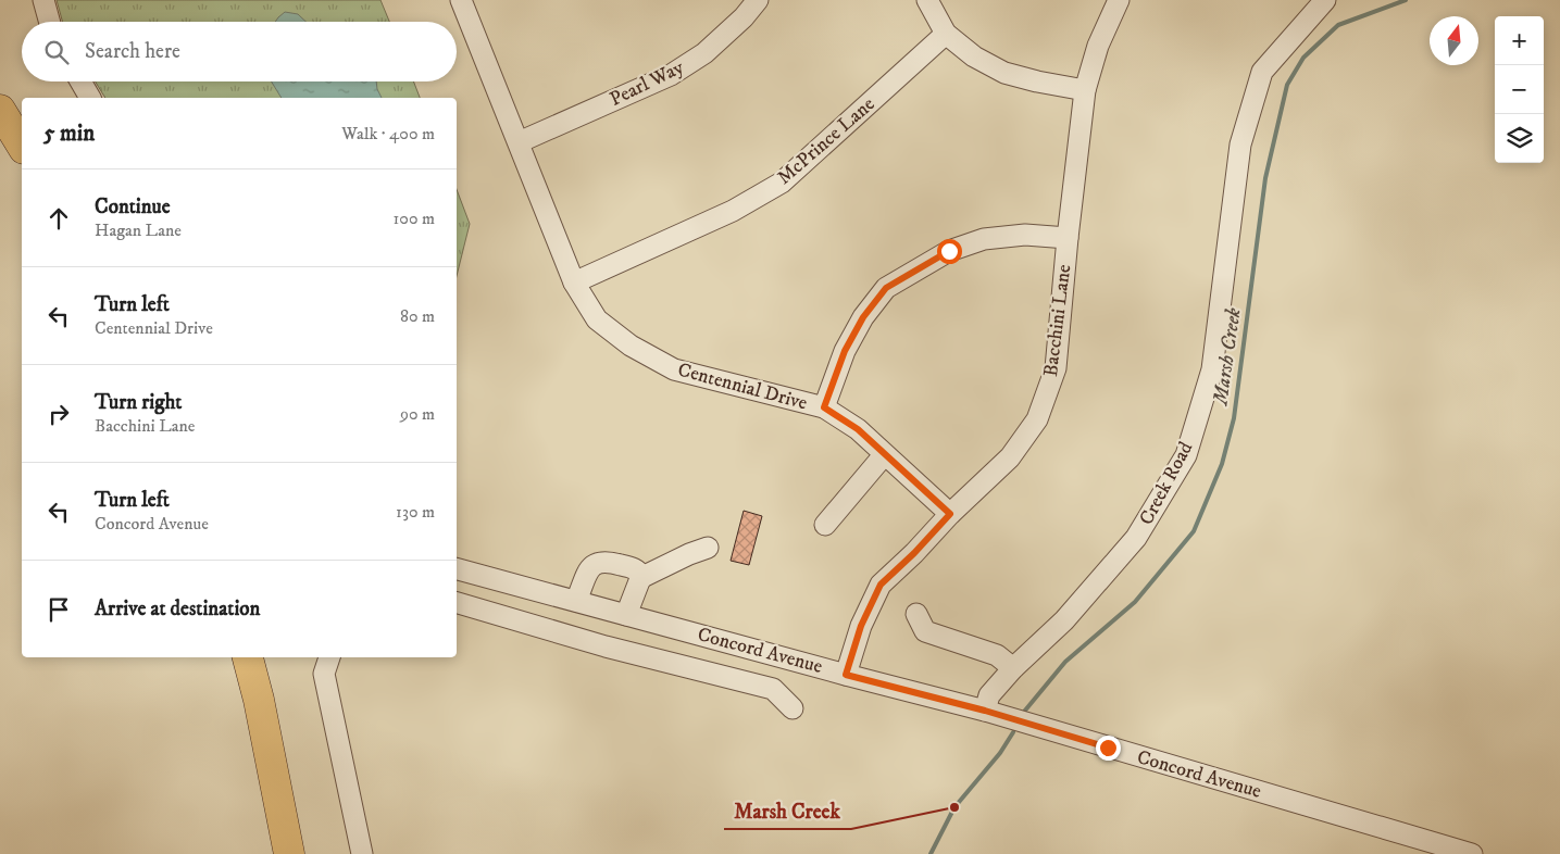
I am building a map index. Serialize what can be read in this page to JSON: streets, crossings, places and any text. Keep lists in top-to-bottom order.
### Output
{
  "streets": {
    "street": [
      "Pearl Way",
      "McPrince Lane",
      "Bacchini Lane",
      "Centennial Drive",
      "Creek Road",
      "Concord Avenue"
    ]
  },
  "crossings": [
    ["Pearl Way", "Centennial Drive"],
    ["McPrince Lane", "Centennial Drive"],
    ["Bacchini Lane", "Centennial Drive"],
    ["Bacchini Lane", "Concord Avenue"],
    ["Creek Road", "Concord Avenue"]
  ],
  "water": ["Marsh Creek"],
  "places": ["Marsh Creek"],
  "north": "top",
  "page": {
    "map_buttons": ["+", "−"],
    "search": "Search here",
    "heading": ["5 min", "Walk · 400 m"],
    "list": [
      ["Continue", "Hagan Lane", "100 m"],
      ["Turn left", "Centennial Drive", "80 m"],
      ["Turn right", "Bacchini Lane", "90 m"],
      ["Turn left", "Concord Avenue", "130 m"],
      "Arrive at destination"
    ]
  }
}
